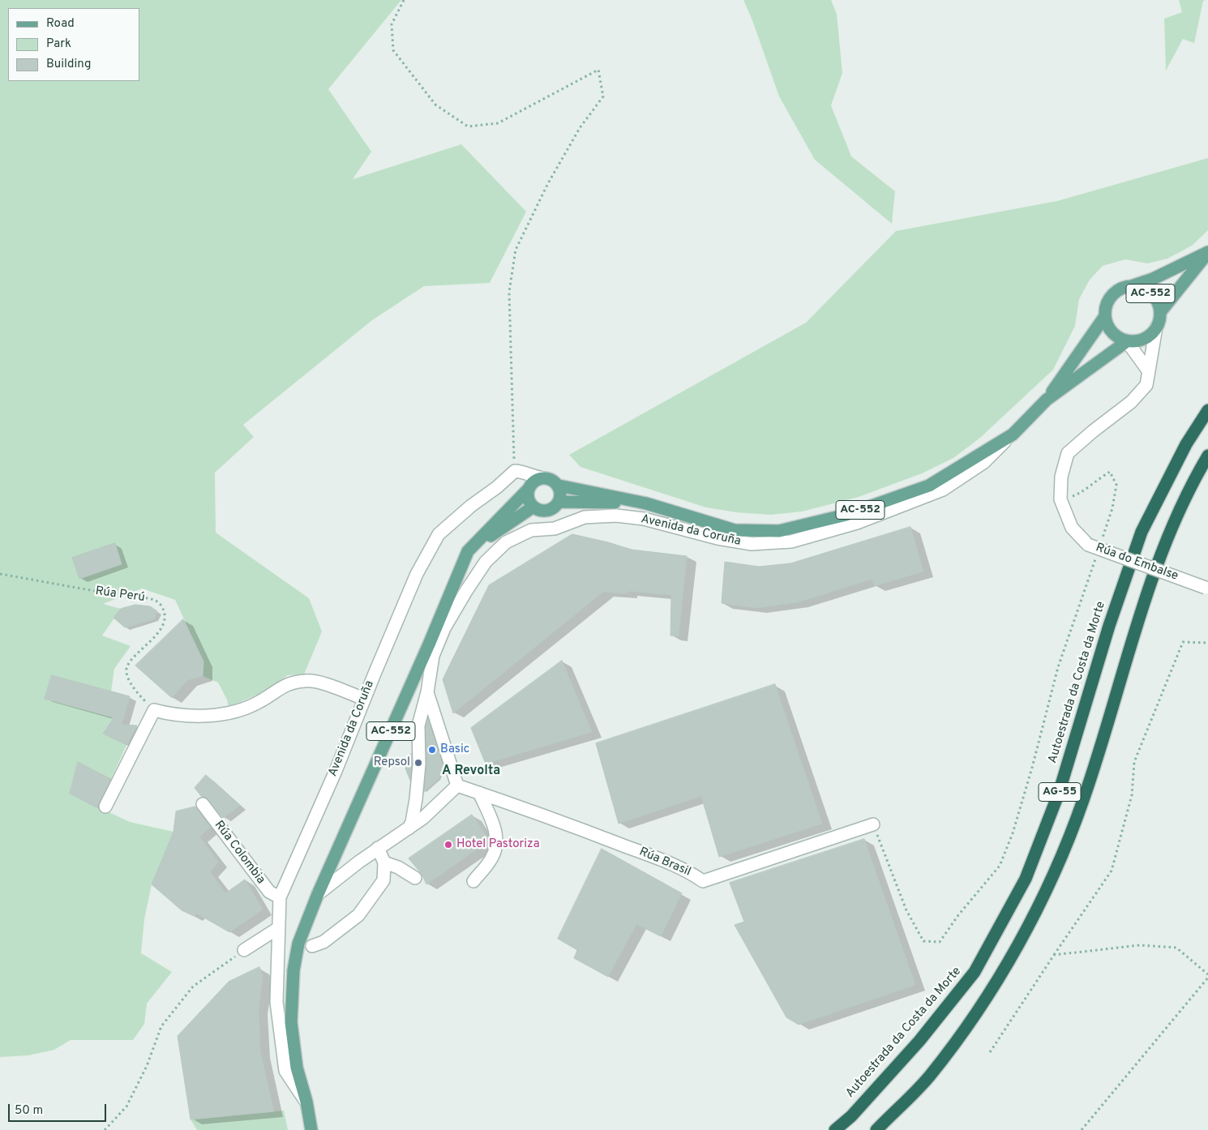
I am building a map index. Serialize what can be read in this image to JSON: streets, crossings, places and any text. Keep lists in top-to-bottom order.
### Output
{
  "streets": {
    "highway": ["Autoestrada da Costa da Morte", "AG-55"],
    "main road": ["AC-552", "Avenida da Coruña"],
    "street": ["Rúa do Embalse", "Rúa Colombia", "Rúa Brasil"],
    "path": ["Rúa Perú"]
  },
  "crossings": [
    ["AC-552", "Avenida da Coruña"],
    ["AC-552", "Rúa do Embalse"],
    ["Avenida da Coruña", "Rúa do Embalse"],
    ["Avenida da Coruña", "Rúa Colombia"],
    ["Avenida da Coruña", "Rúa Brasil"]
  ],
  "districts": ["A Revolta"],
  "places": ["Basic", "Repsol", "Hotel Pastoriza"],
  "legend": ["Road", "Park", "Building"],
  "scale_bar": "50 m"
}
